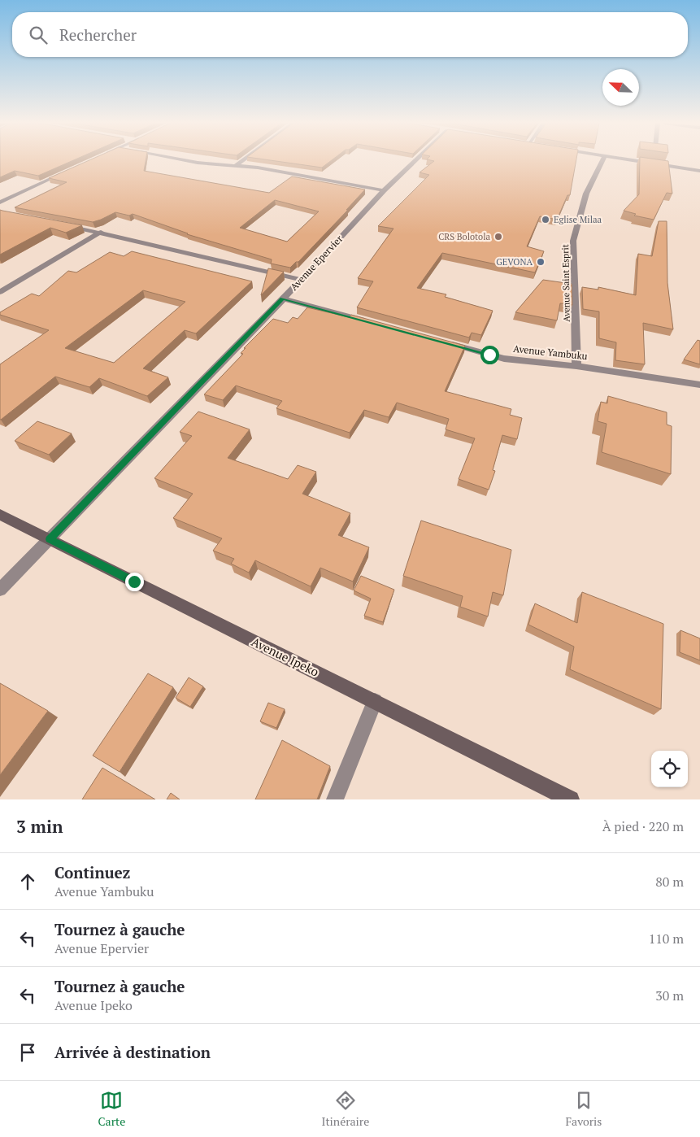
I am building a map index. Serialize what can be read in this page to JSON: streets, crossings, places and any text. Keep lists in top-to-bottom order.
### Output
{
  "streets": {
    "street": [
      "Avenue Epervier",
      "Avenue Saint Esprit",
      "Avenue Yambuku",
      "Avenue Ipeko"
    ]
  },
  "crossings": [
    ["Avenue Epervier", "Avenue Ipeko"],
    ["Avenue Saint Esprit", "Avenue Yambuku"]
  ],
  "places": ["Eglise Milaa", "CRS Bolotola", "GEVONA"],
  "north": "top left",
  "page": {
    "search": "Rechercher",
    "heading": ["3 min", "À pied · 220 m"],
    "list": [
      ["Continuez", "Avenue Yambuku", "80 m"],
      ["Tournez à gauche", "Avenue Epervier", "110 m"],
      ["Tournez à gauche", "Avenue Ipeko", "30 m"],
      "Arrivée à destination"
    ],
    "nav": ["Carte", "Itinéraire", "Favoris"]
  }
}
